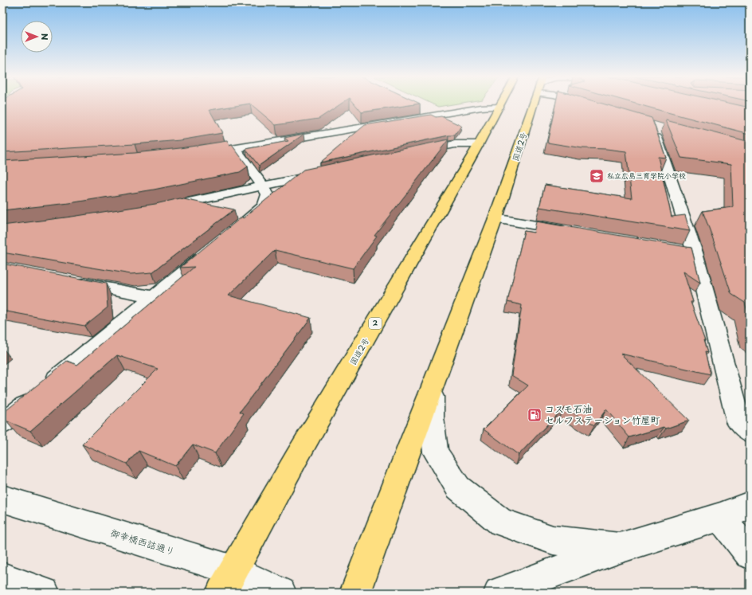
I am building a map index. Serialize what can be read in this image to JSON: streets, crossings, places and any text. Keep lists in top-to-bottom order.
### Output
{
  "streets": {
    "highway": ["国道2号", "2"],
    "street": ["御幸橋西詰通り"]
  },
  "crossings": [
    ["国道2号", "御幸橋西詰通り"]
  ],
  "places": {
    "school or university": ["私立広島三育学院小学校"],
    "fuel station": ["コスモ石油 セルフステーション竹屋町"]
  },
  "north": "right"
}
